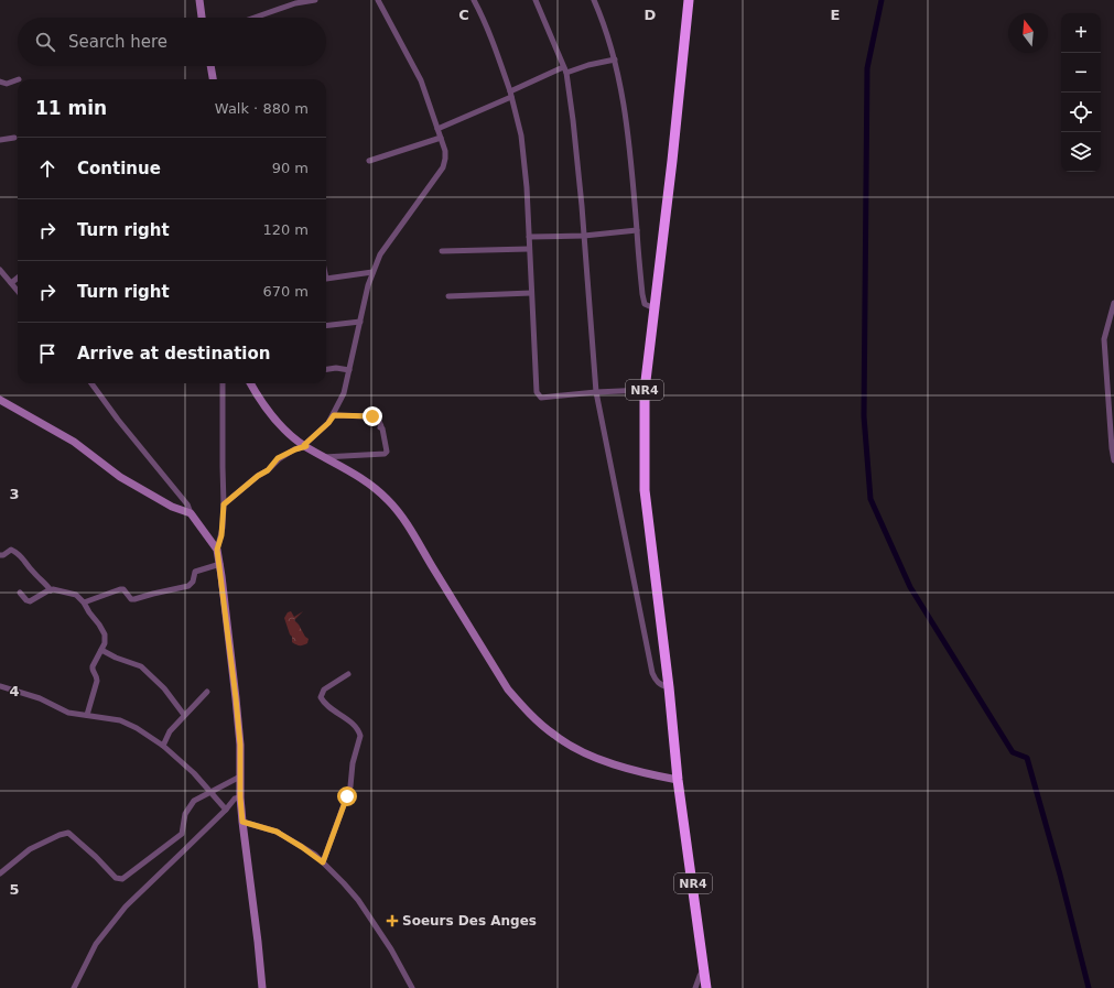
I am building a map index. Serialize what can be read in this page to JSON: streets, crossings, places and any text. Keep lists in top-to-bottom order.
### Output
{
  "streets": {
    "highway": ["NR4"]
  },
  "places": {
    "health": ["Soeurs Des Anges"]
  },
  "north": "top",
  "page": {
    "map_buttons": ["+", "−"],
    "search": "Search here",
    "heading": ["11 min", "Walk · 880 m"],
    "list": [
      ["Continue", "90 m"],
      ["Turn right", "120 m"],
      ["Turn right", "670 m"],
      "Arrive at destination"
    ]
  },
  "grid": {
    "columns": ["C", "D", "E"],
    "rows": ["3", "4", "5"]
  }
}
